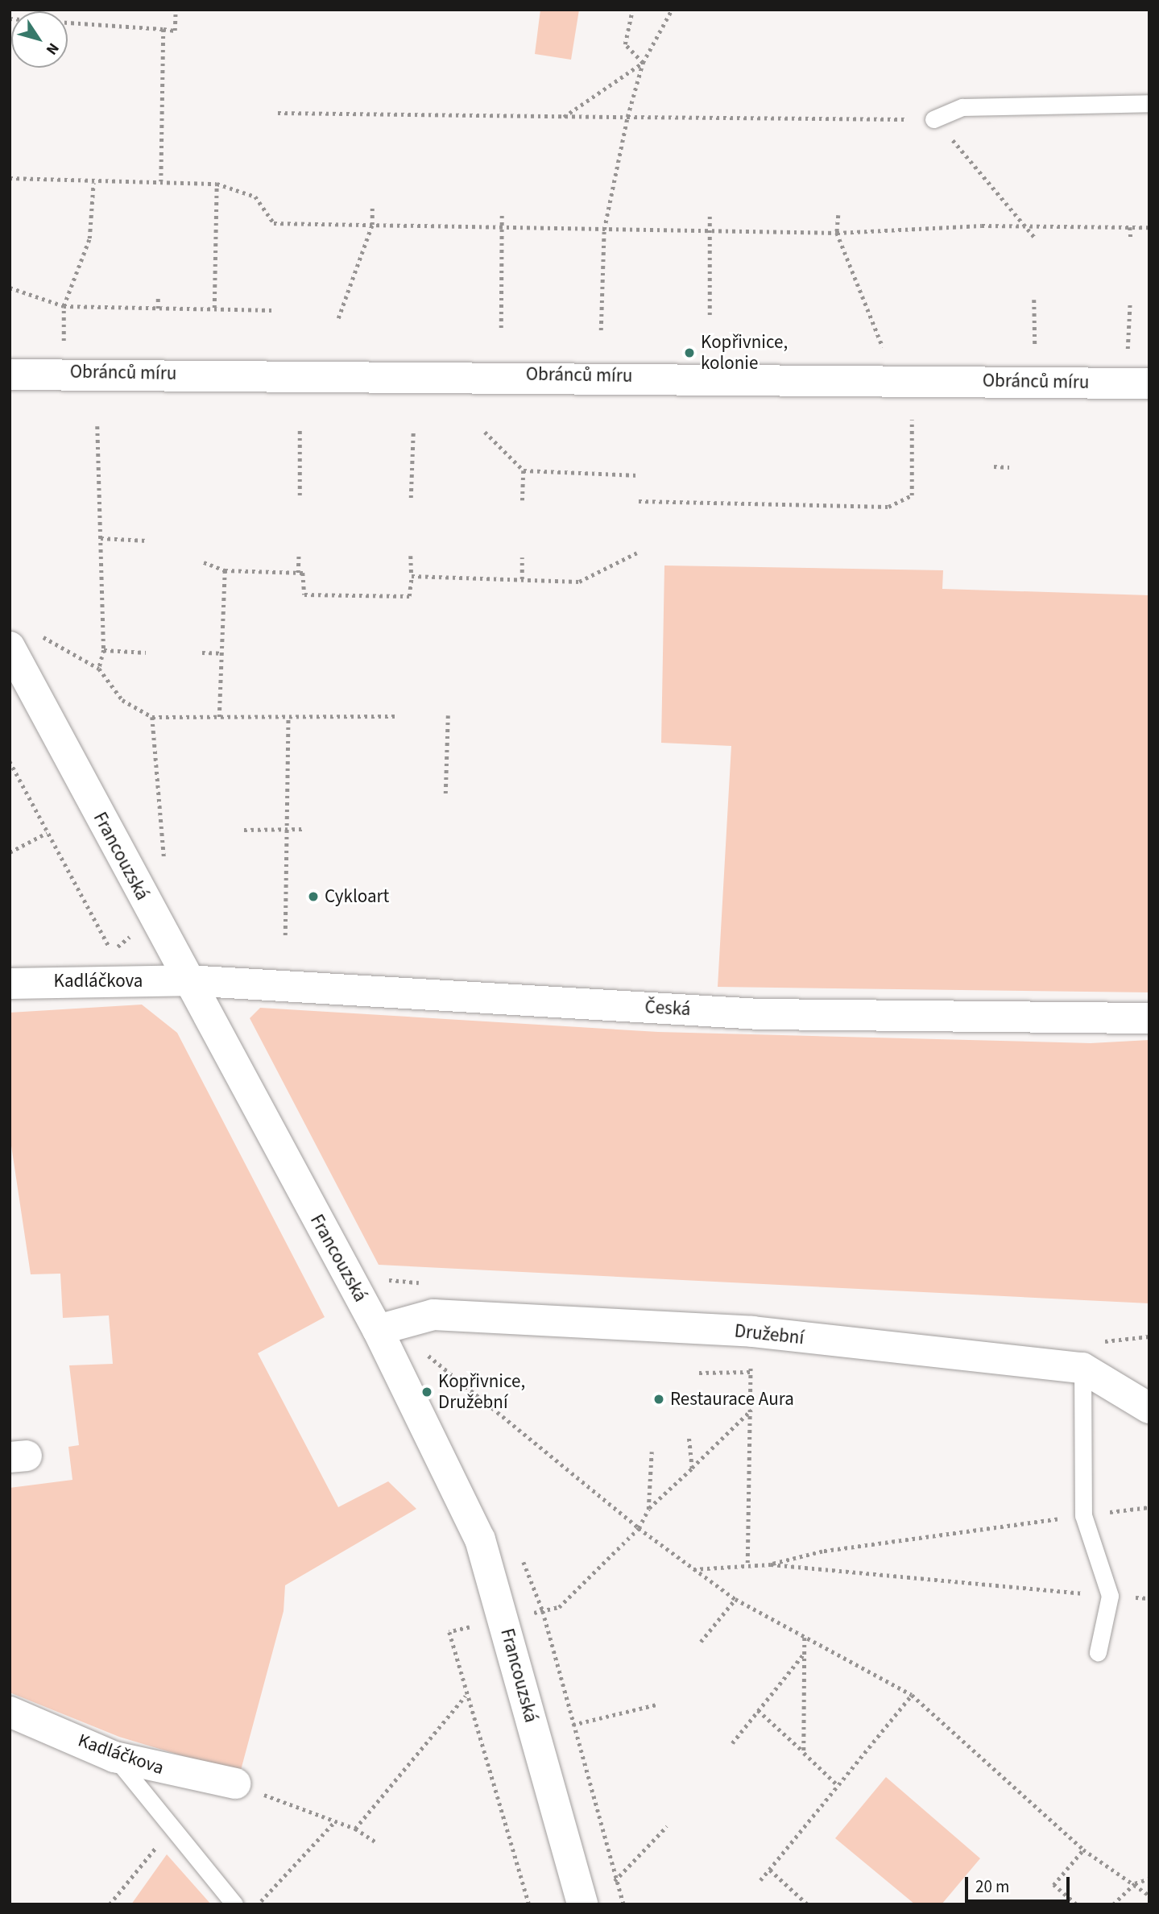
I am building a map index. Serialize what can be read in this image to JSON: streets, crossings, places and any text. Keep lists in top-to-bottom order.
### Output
{
  "streets": {
    "street": [
      "Obránců míru",
      "Francouzská",
      "Kadláčkova",
      "Česká",
      "Družební"
    ]
  },
  "crossings": [
    ["Francouzská", "Kadláčkova"],
    ["Francouzská", "Česká"],
    ["Francouzská", "Družební"],
    ["Kadláčkova", "Česká"]
  ],
  "places": [
    "Kopřivnice, kolonie",
    "Cykloart",
    "Kopřivnice, Družební",
    "Restaurace Aura"
  ],
  "scale_bar": "20 m",
  "north": "bottom right"
}
